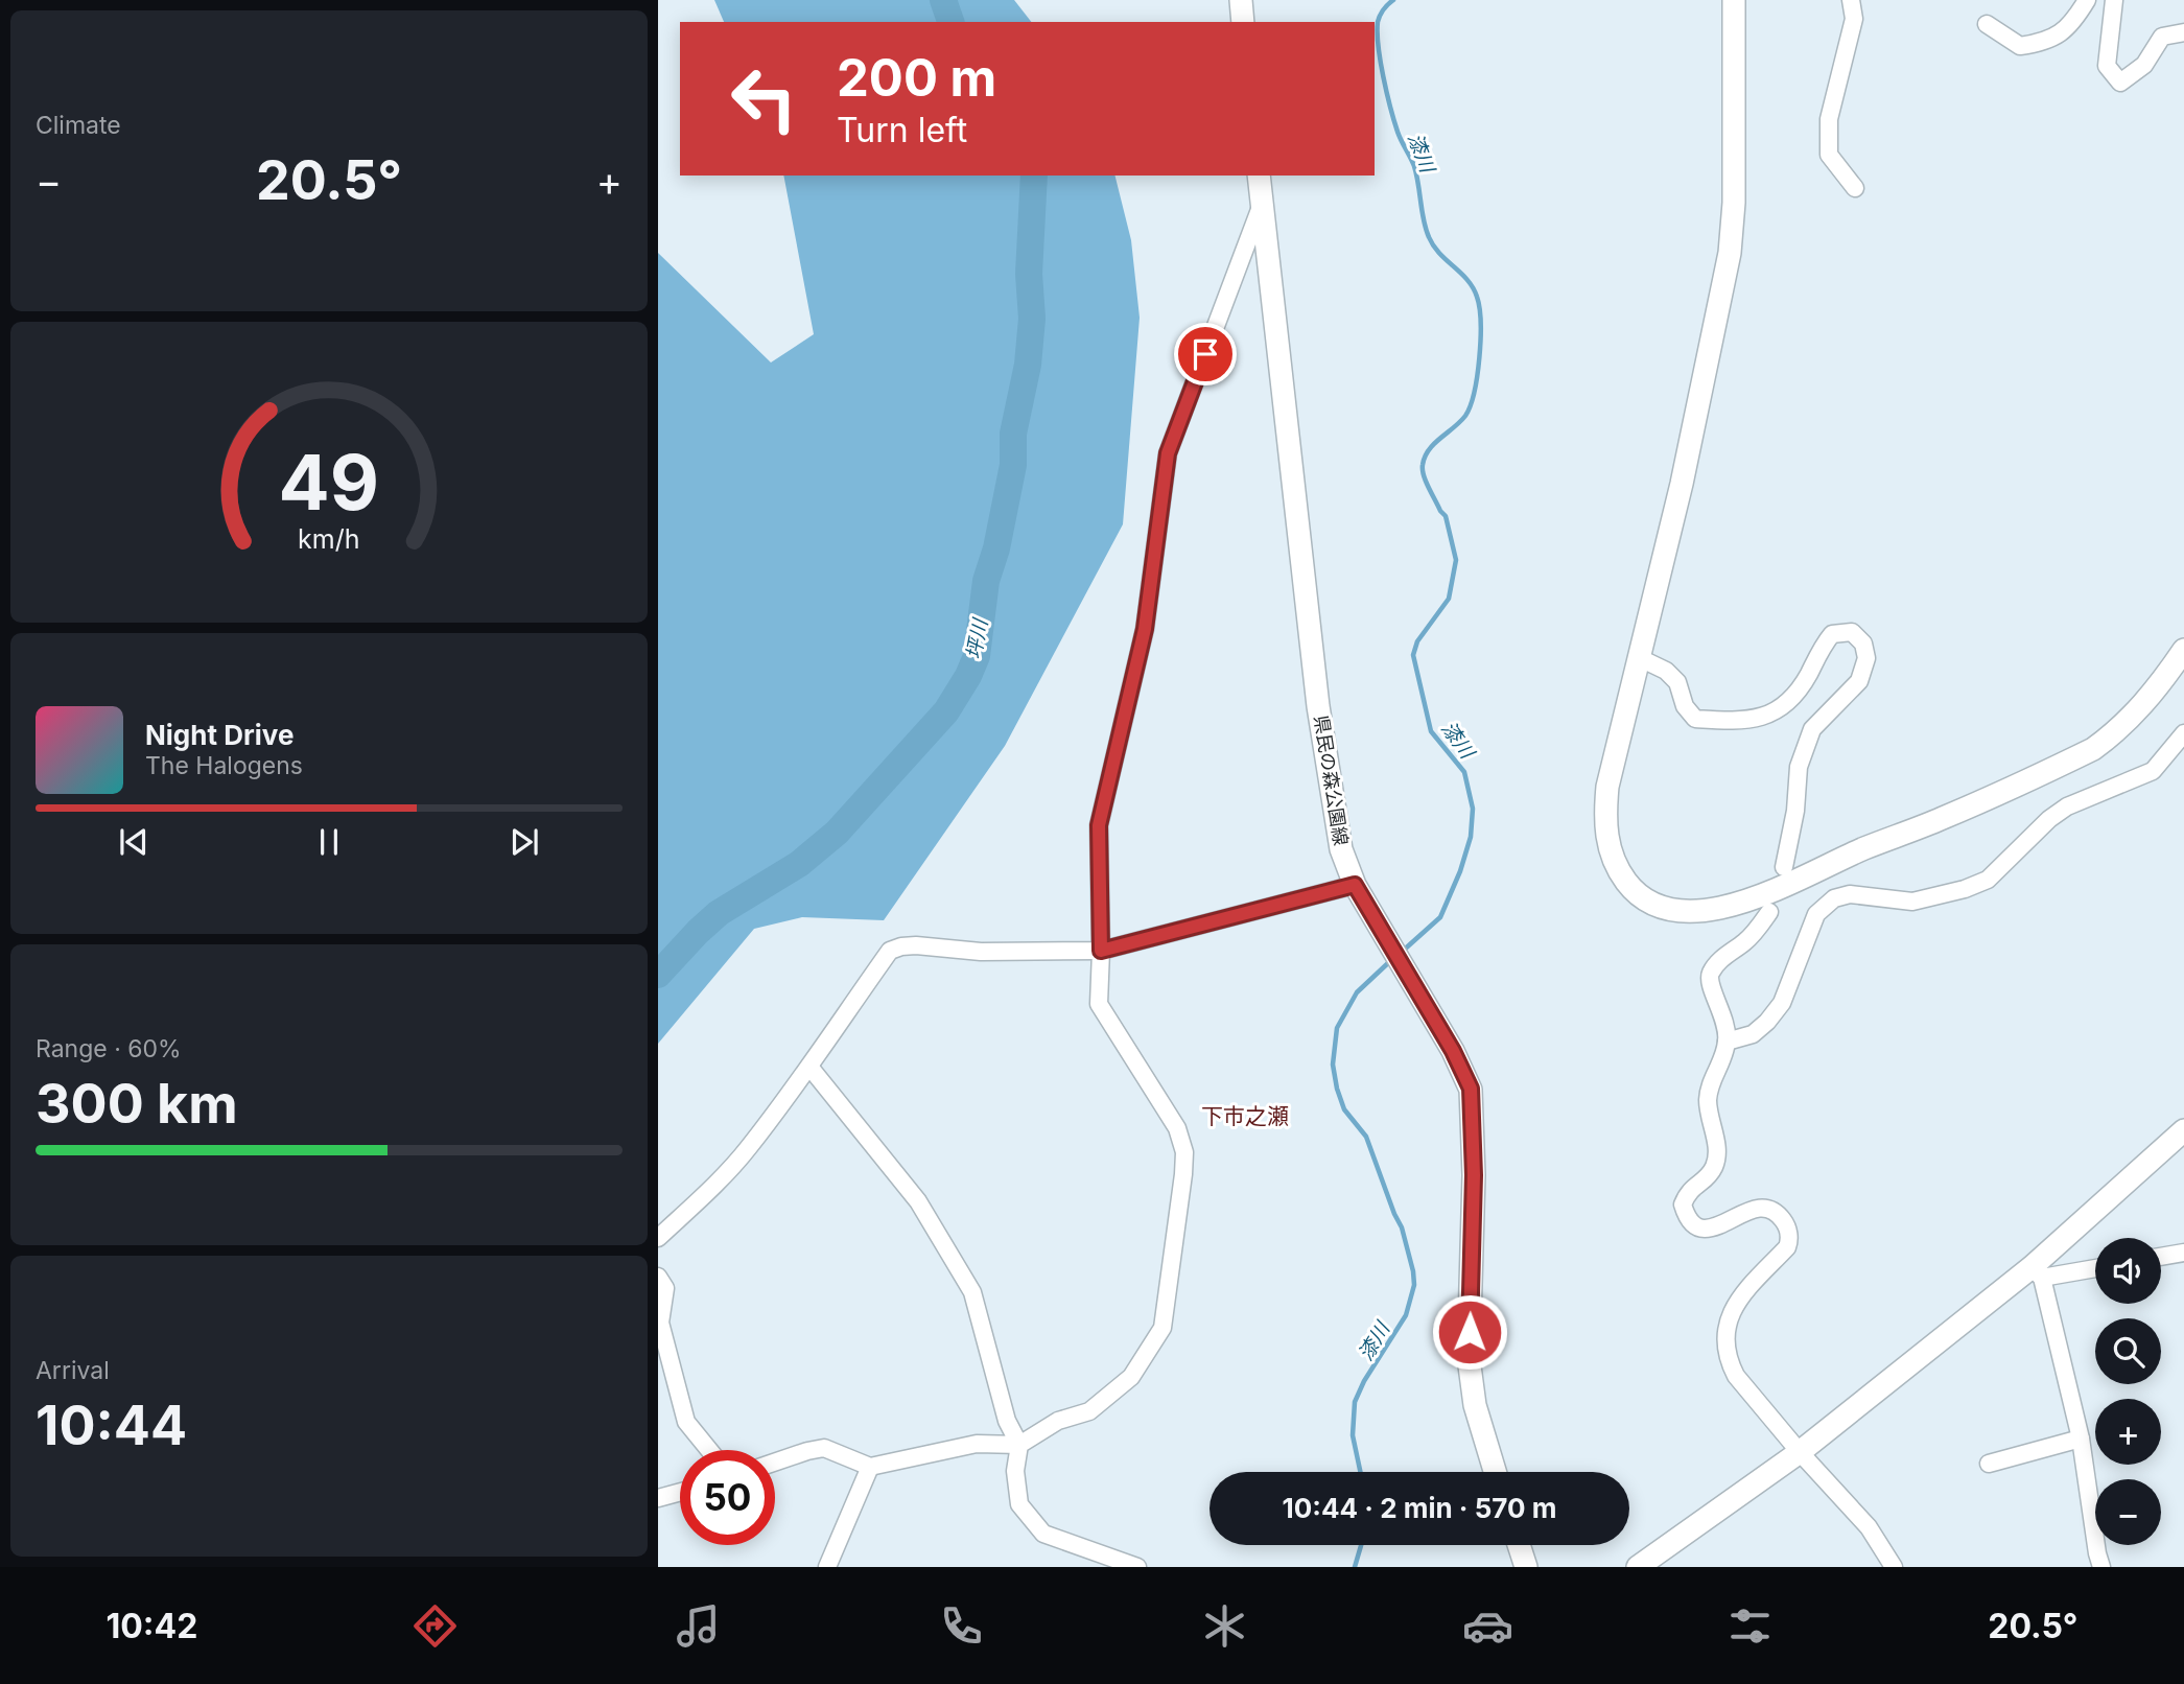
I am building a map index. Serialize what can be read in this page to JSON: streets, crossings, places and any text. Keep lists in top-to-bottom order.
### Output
{
  "streets": {
    "street": ["県民の森公園線"]
  },
  "districts": ["下市之瀬"],
  "water": ["漆川", "坪川"],
  "page": {
    "tile": [
      "Climate",
      ["Range · 60%", "300 km"],
      ["Arrival", "10:44"]
    ],
    "turn": ["200 m", "Turn left"],
    "heat": ["−", "20.5°", "+"],
    "song": ["Night Drive", "The Halogens"],
    "map_buttons": ["+", "−"],
    "limit": "50",
    "trip": "10:44 · 2 min · 570 m",
    "tabs": ["10:42", "20.5°"],
    "gauge": ["49", "km/h"]
  }
}
